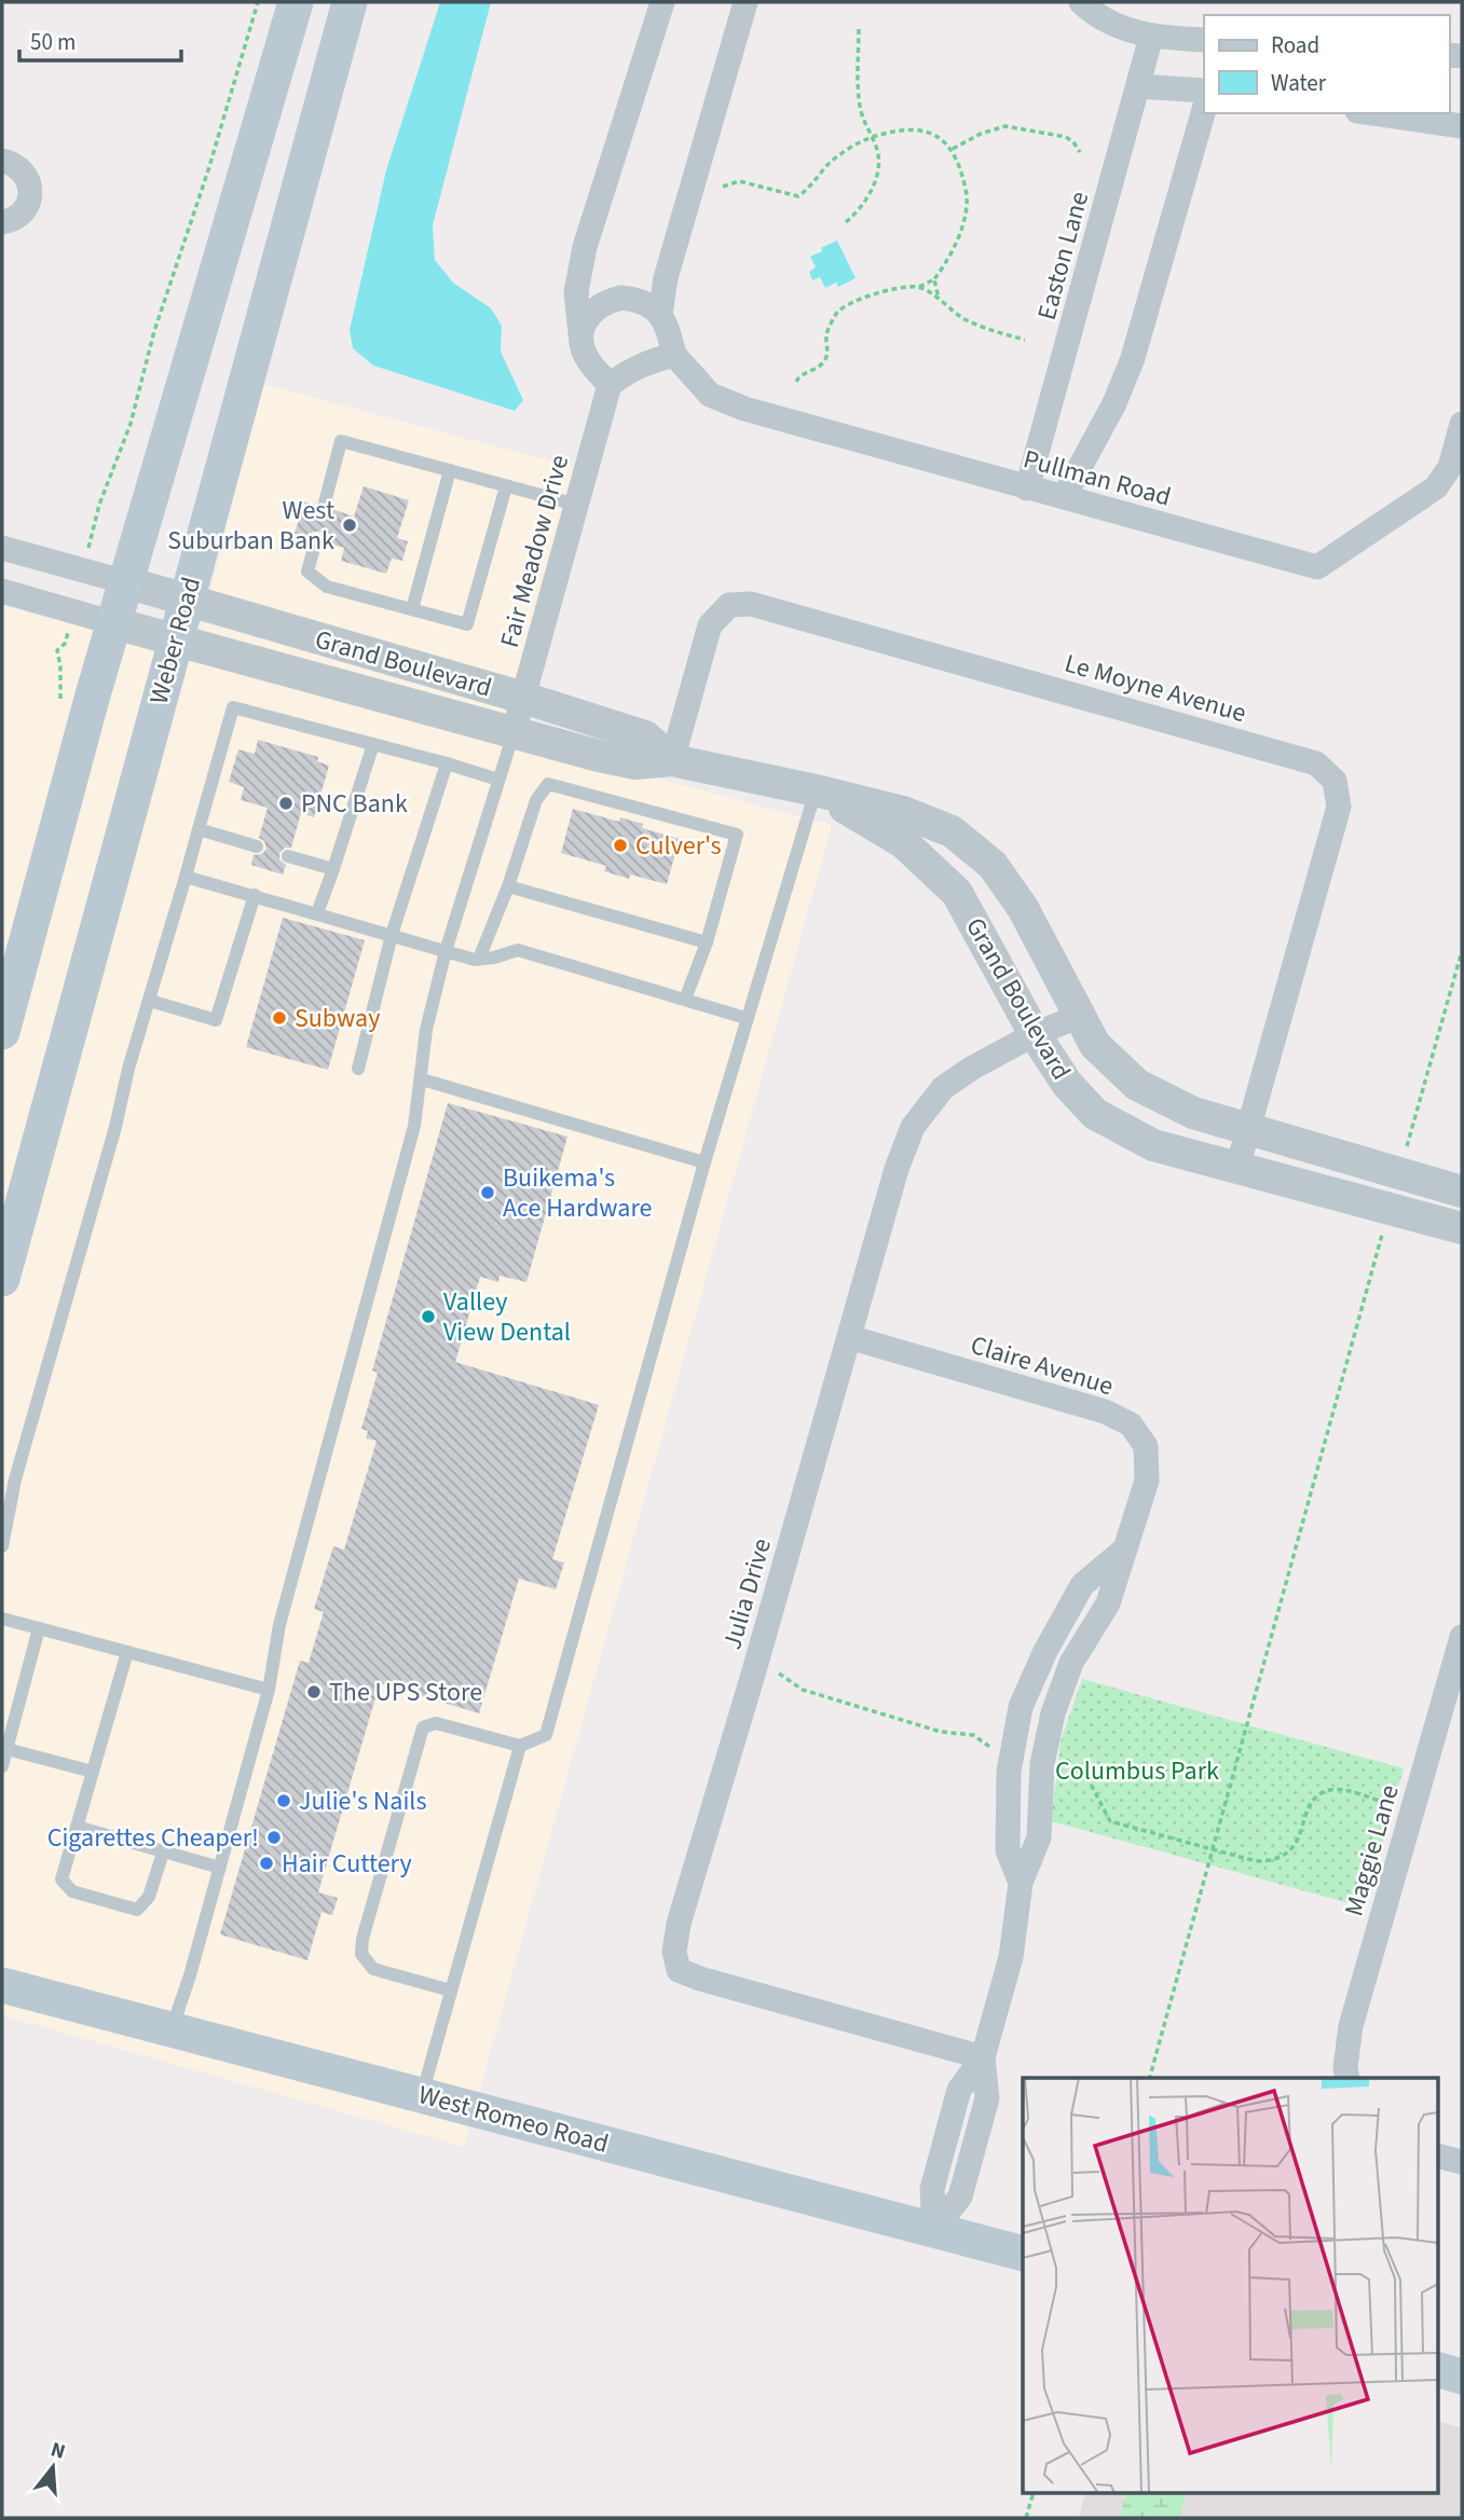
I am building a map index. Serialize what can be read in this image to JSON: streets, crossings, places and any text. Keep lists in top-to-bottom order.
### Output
{
  "streets": {
    "main road": ["Weber Road", "West Romeo Road"],
    "street": [
      "Easton Lane",
      "Pullman Road",
      "Fair Meadow Drive",
      "Grand Boulevard",
      "Le Moyne Avenue",
      "Claire Avenue",
      "Julia Drive",
      "Maggie Lane"
    ]
  },
  "crossings": [
    ["Easton Lane", "Pullman Road"],
    ["Pullman Road", "Fair Meadow Drive"],
    ["Fair Meadow Drive", "Grand Boulevard"],
    ["Weber Road", "Grand Boulevard"],
    ["Grand Boulevard", "Le Moyne Avenue"],
    ["Grand Boulevard", "Julia Drive"],
    ["Claire Avenue", "Julia Drive"],
    ["Claire Avenue", "West Romeo Road"]
  ],
  "parks": ["Columbus Park"],
  "places": [
    "West Suburban Bank",
    "PNC Bank",
    "Culver's",
    "Subway",
    "Buikema's Ace Hardware",
    "Valley View Dental",
    "The UPS Store",
    "Julie's Nails",
    "Cigarettes Cheaper!",
    "Hair Cuttery"
  ],
  "legend": ["Road", "Water"],
  "scale_bar": "50 m",
  "north": "top"
}
